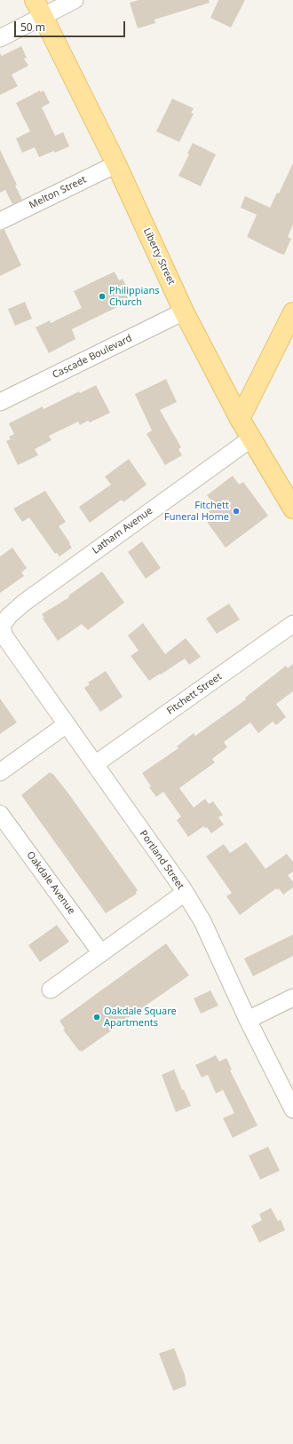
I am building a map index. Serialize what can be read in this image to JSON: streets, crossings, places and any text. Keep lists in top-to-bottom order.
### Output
{
  "streets": {
    "main road": ["Liberty Street"],
    "street": [
      "Melton Street",
      "Cascade Boulevard",
      "Latham Avenue",
      "Fitchett Street",
      "Portland Street",
      "Oakdale Avenue"
    ]
  },
  "crossings": [
    ["Melton Street", "Liberty Street"],
    ["Liberty Street", "Cascade Boulevard"],
    ["Liberty Street", "Latham Avenue"],
    ["Latham Avenue", "Portland Street"],
    ["Fitchett Street", "Portland Street"]
  ],
  "places": ["Philippians Church", "Fitchett Funeral Home", "Oakdale Square Apartments"],
  "scale_bar": "50 m"
}
